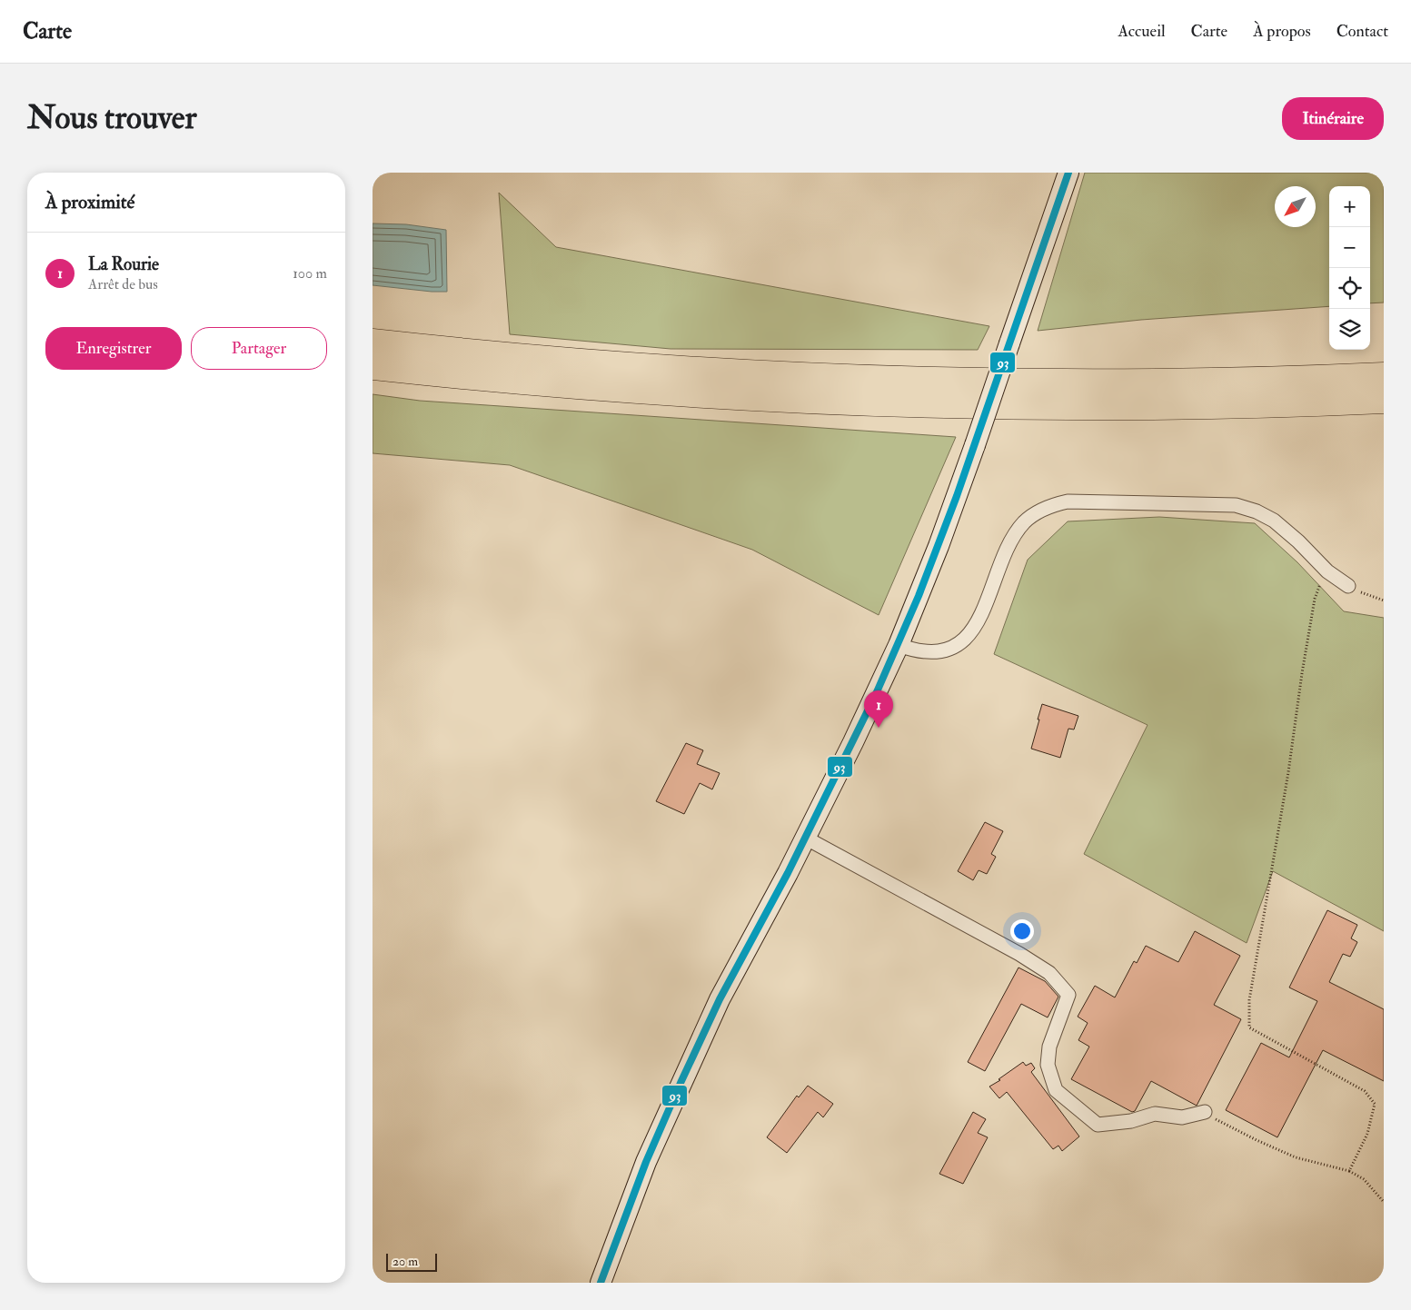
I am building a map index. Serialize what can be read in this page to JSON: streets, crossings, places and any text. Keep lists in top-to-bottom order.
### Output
{
  "lines": ["transit line 93"],
  "scale_bar": "20 m",
  "north": "bottom left",
  "page": {
    "header": "Carte",
    "nav": [
      "Accueil",
      "Carte",
      "À propos",
      "Contact"
    ],
    "buttons": [
      "Itinéraire",
      ["Enregistrer", "Partager"]
    ],
    "title": "Nous trouver",
    "heading": "À proximité",
    "map_buttons": ["+", "−"],
    "list": [
      {
        "mark": "1",
        "name": "La Rourie",
        "note": "Arrêt de bus",
        "value": "100 m"
      }
    ],
    "pins": "1",
    "scale": "20 m"
  }
}
